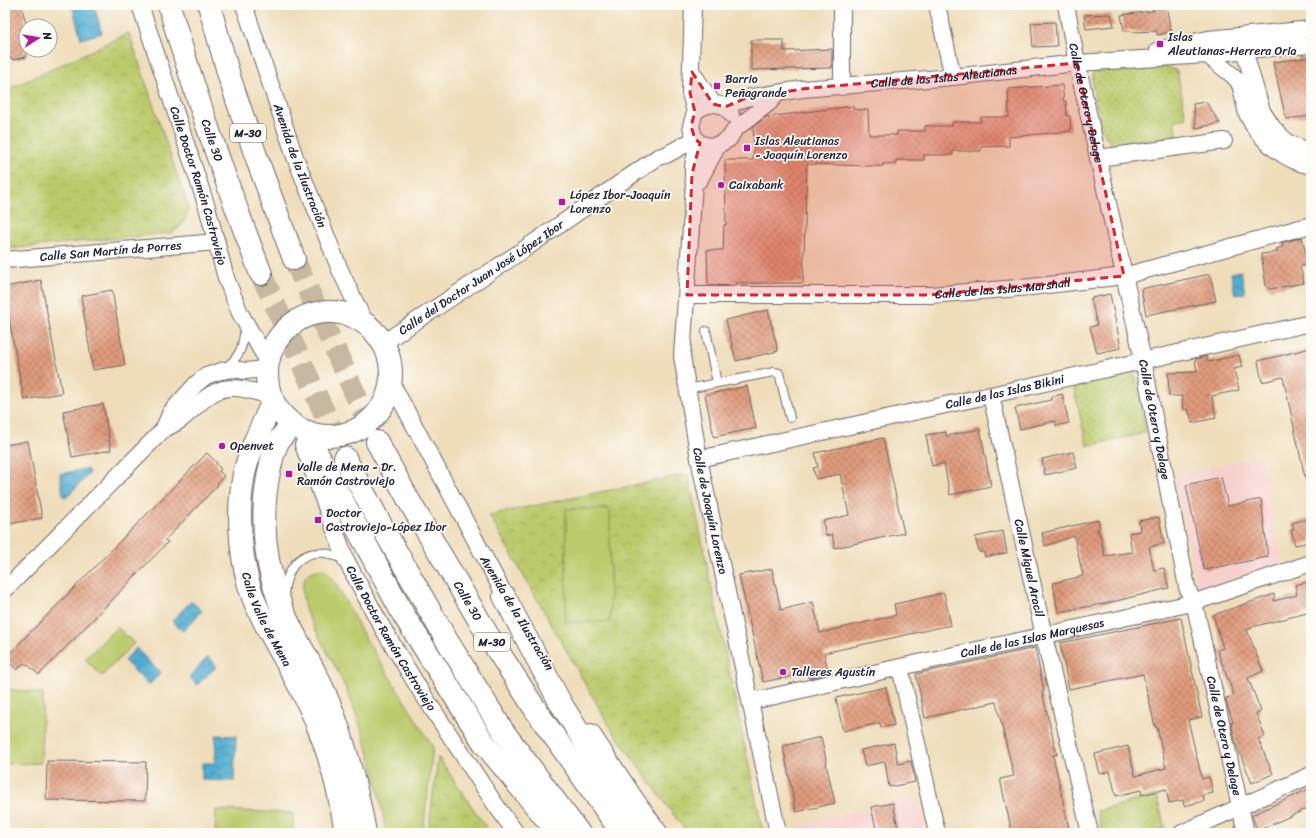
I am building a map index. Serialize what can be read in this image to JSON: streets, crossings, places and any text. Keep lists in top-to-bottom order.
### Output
{
  "streets": {
    "main road": ["M-30", "Calle 30", "Calle Valle de Mena"],
    "street": [
      "Calle de las Islas Aleutianas",
      "Calle de Otero y Delage",
      "Avenida de la Ilustración",
      "Calle Doctor Ramón Castroviejo",
      "Calle San Martín de Porres",
      "Calle del Doctor Juan José López Ibor",
      "Calle de las Islas Marshall",
      "Calle de las Islas Bikini",
      "Calle de Joaquín Lorenzo",
      "Calle Miguel Aracil",
      "Calle de las Islas Marquesas"
    ]
  },
  "crossings": [
    ["Calle de las Islas Aleutianas", "Calle de Otero y Delage"],
    ["Calle de las Islas Aleutianas", "Calle del Doctor Juan José López Ibor"],
    ["Calle de las Islas Aleutianas", "Calle de Joaquín Lorenzo"],
    ["Calle de Otero y Delage", "Calle de las Islas Marshall"],
    ["Calle de Otero y Delage", "Calle de las Islas Bikini"],
    ["Calle de Otero y Delage", "Calle de las Islas Marquesas"],
    ["Avenida de la Ilustración", "Calle Doctor Ramón Castroviejo"],
    ["Avenida de la Ilustración", "Calle del Doctor Juan José López Ibor"],
    ["Avenida de la Ilustración", "Calle Valle de Mena"],
    ["Calle Doctor Ramón Castroviejo", "Calle San Martín de Porres"],
    ["Calle Doctor Ramón Castroviejo", "Calle del Doctor Juan José López Ibor"],
    ["Calle Doctor Ramón Castroviejo", "Calle Valle de Mena"],
    ["Calle del Doctor Juan José López Ibor", "Calle de Joaquín Lorenzo"],
    ["Calle del Doctor Juan José López Ibor", "Calle Valle de Mena"],
    ["Calle de las Islas Marshall", "Calle de Joaquín Lorenzo"],
    ["Calle de las Islas Bikini", "Calle de Joaquín Lorenzo"],
    ["Calle de las Islas Bikini", "Calle Miguel Aracil"],
    ["Calle de Joaquín Lorenzo", "Calle de las Islas Marquesas"],
    ["Calle Miguel Aracil", "Calle de las Islas Marquesas"]
  ],
  "places": {
    "transit": [
      "Islas Aleutianas-Herrera Oria",
      "Barrio Peñagrande",
      "Islas Aleutianas - Joaquín Lorenzo",
      "López Ibor-Joaquín Lorenzo",
      "Valle de Mena - Dr. Ramón Castroviejo",
      "Doctor Castroviejo-López Ibor"
    ],
    "other": ["Caixabank", "Openvet", "Talleres Agustín"]
  },
  "north": "right"
}
